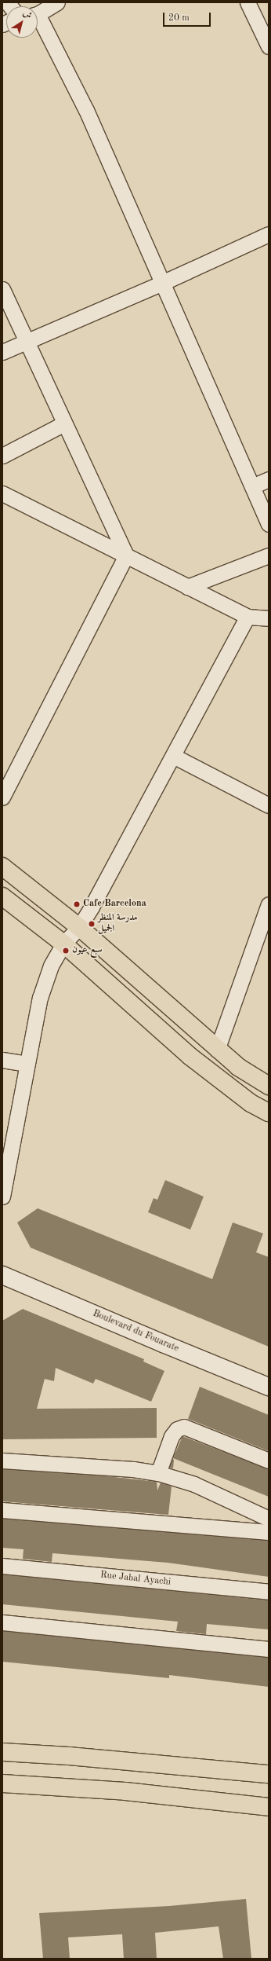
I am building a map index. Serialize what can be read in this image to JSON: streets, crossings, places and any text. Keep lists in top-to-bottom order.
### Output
{
  "streets": {
    "street": ["Boulevard du Fouarate", "Rue Jabal Ayachi"]
  },
  "places": ["Cafe Barcelona", "مدرسة المنظر الجميل", "سبع عيون"],
  "scale_bar": "20 m",
  "north": "top right"
}
